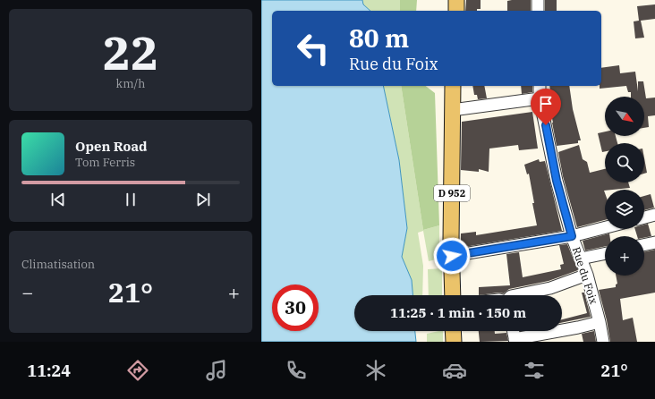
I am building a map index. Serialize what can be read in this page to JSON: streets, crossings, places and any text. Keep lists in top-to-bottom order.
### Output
{
  "streets": {
    "main road": ["D 952"],
    "street": ["Rue du Foix"]
  },
  "north": "bottom right",
  "page": {
    "tile": [
      ["22", "km/h"],
      "Climatisation"
    ],
    "turn": ["80 m", "Rue du Foix"],
    "map_buttons": "+",
    "song": ["Open Road", "Tom Ferris"],
    "heat": ["−", "21°", "+"],
    "limit": "30",
    "trip": "11:25 · 1 min · 150 m",
    "tabs": ["11:24", "21°"]
  }
}
